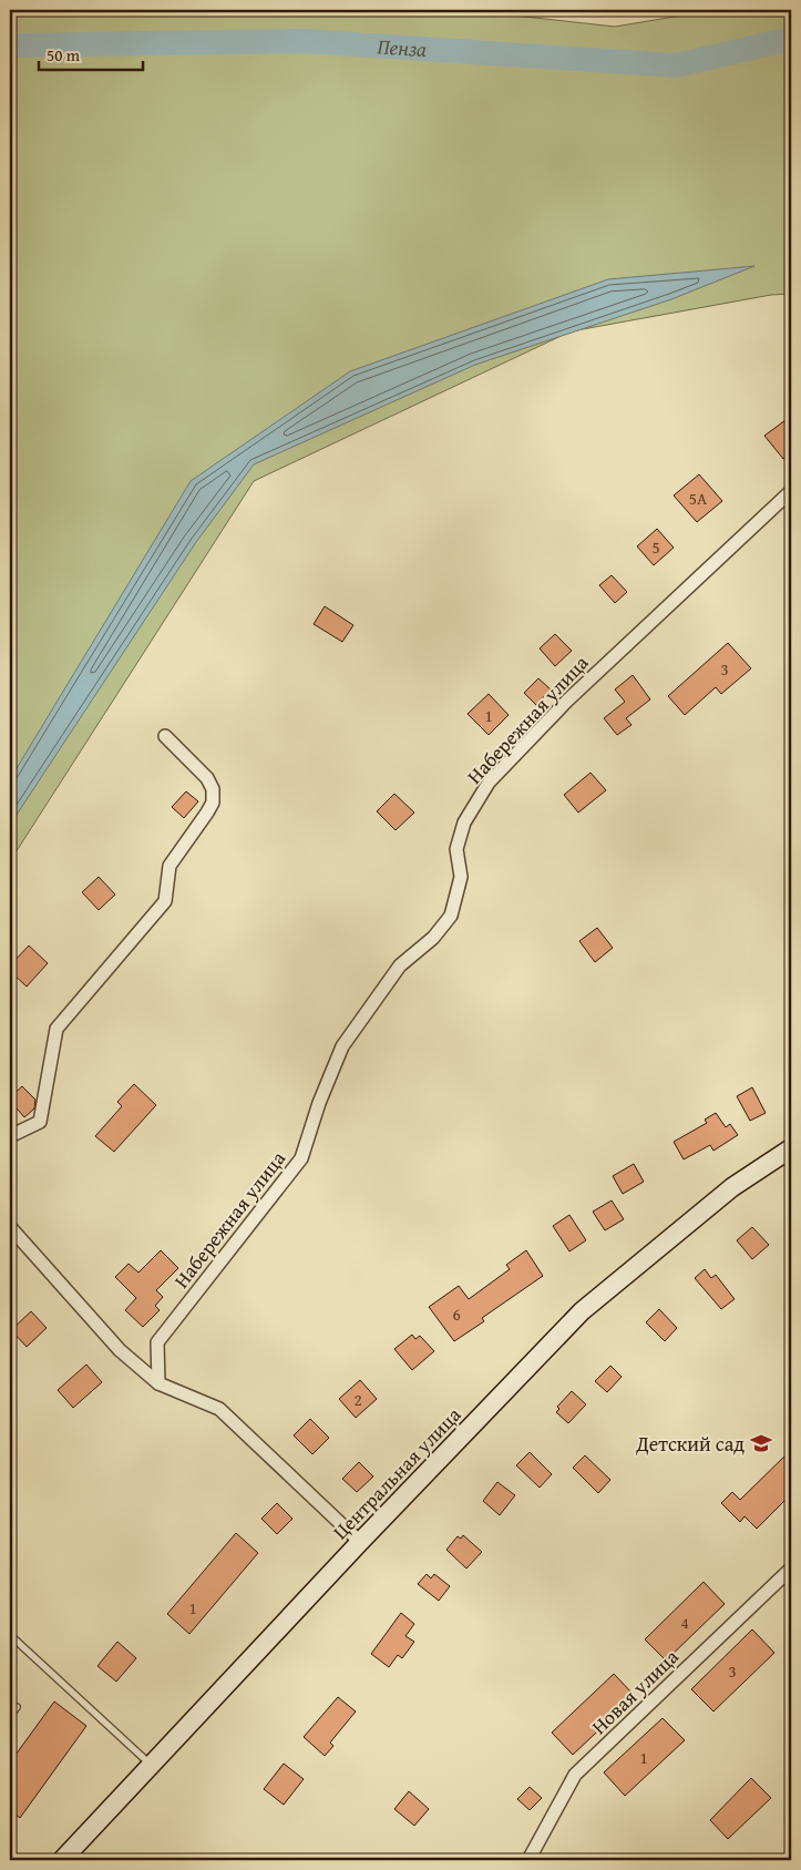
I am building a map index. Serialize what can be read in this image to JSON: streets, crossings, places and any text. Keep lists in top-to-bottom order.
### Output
{
  "streets": {
    "street": ["Набережная улица", "Центральная улица", "Новая улица"]
  },
  "water": ["Пенза"],
  "places": {
    "school or university": ["Детский сад"]
  },
  "house_numbers": [
    "5А",
    "5",
    "3",
    "1",
    "6",
    "2",
    "1",
    "4",
    "3",
    "1"
  ],
  "scale_bar": "50 m"
}
